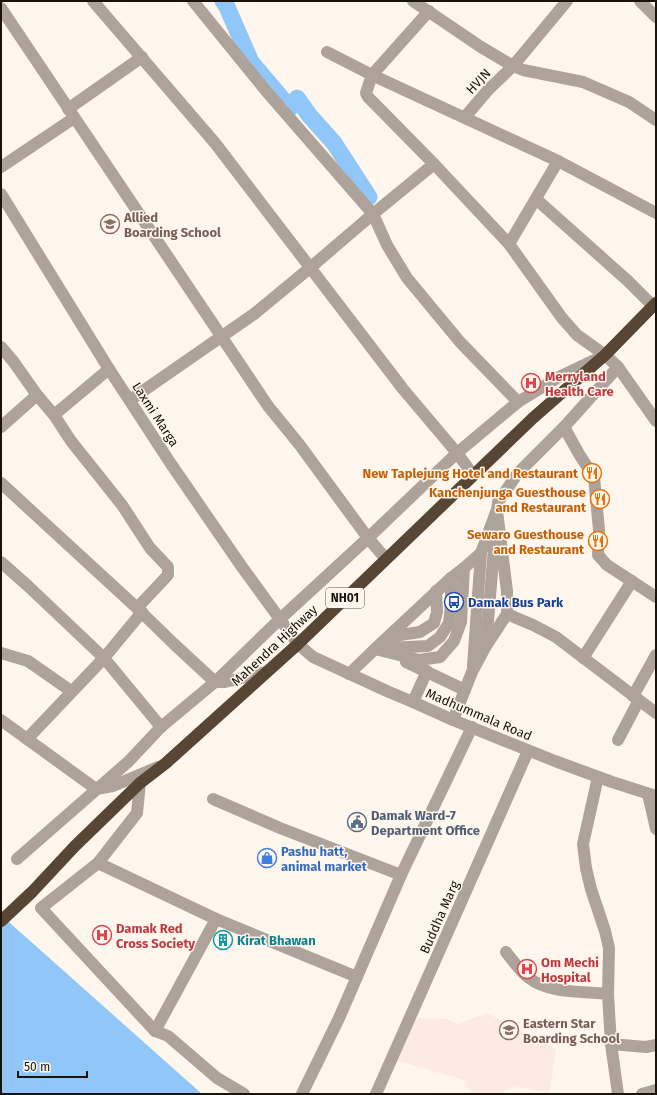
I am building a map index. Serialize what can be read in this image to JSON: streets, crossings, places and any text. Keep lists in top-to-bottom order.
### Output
{
  "streets": {
    "highway": ["NH01", "Mahendra Highway"],
    "street": [
      "HVJN",
      "Laxmi Marga",
      "Madhummala Road",
      "Buddha Marg"
    ]
  },
  "crossings": [
    ["Laxmi Marga", "Mahendra Highway"],
    ["Laxmi Marga", "Madhummala Road"],
    ["Mahendra Highway", "Madhummala Road"],
    ["Madhummala Road", "Buddha Marg"]
  ],
  "places": {
    "school or university": ["Allied Boarding School", "Eastern Star Boarding School"],
    "hospital": ["Merryland Health Care", "Damak Red Cross Society", "Om Mechi Hospital"],
    "restaurant": ["New Taplejung Hotel and Restaurant", "Kanchenjunga Guesthouse and Restaurant", "Sewaro Guesthouse and Restaurant"],
    "bus stop": ["Damak Bus Park"],
    "public building": ["Damak Ward-7 Department Office"],
    "shop": ["Pashu hatt, animal market"],
    "building": ["Kirat Bhawan"]
  },
  "scale_bar": "50 m"
}
